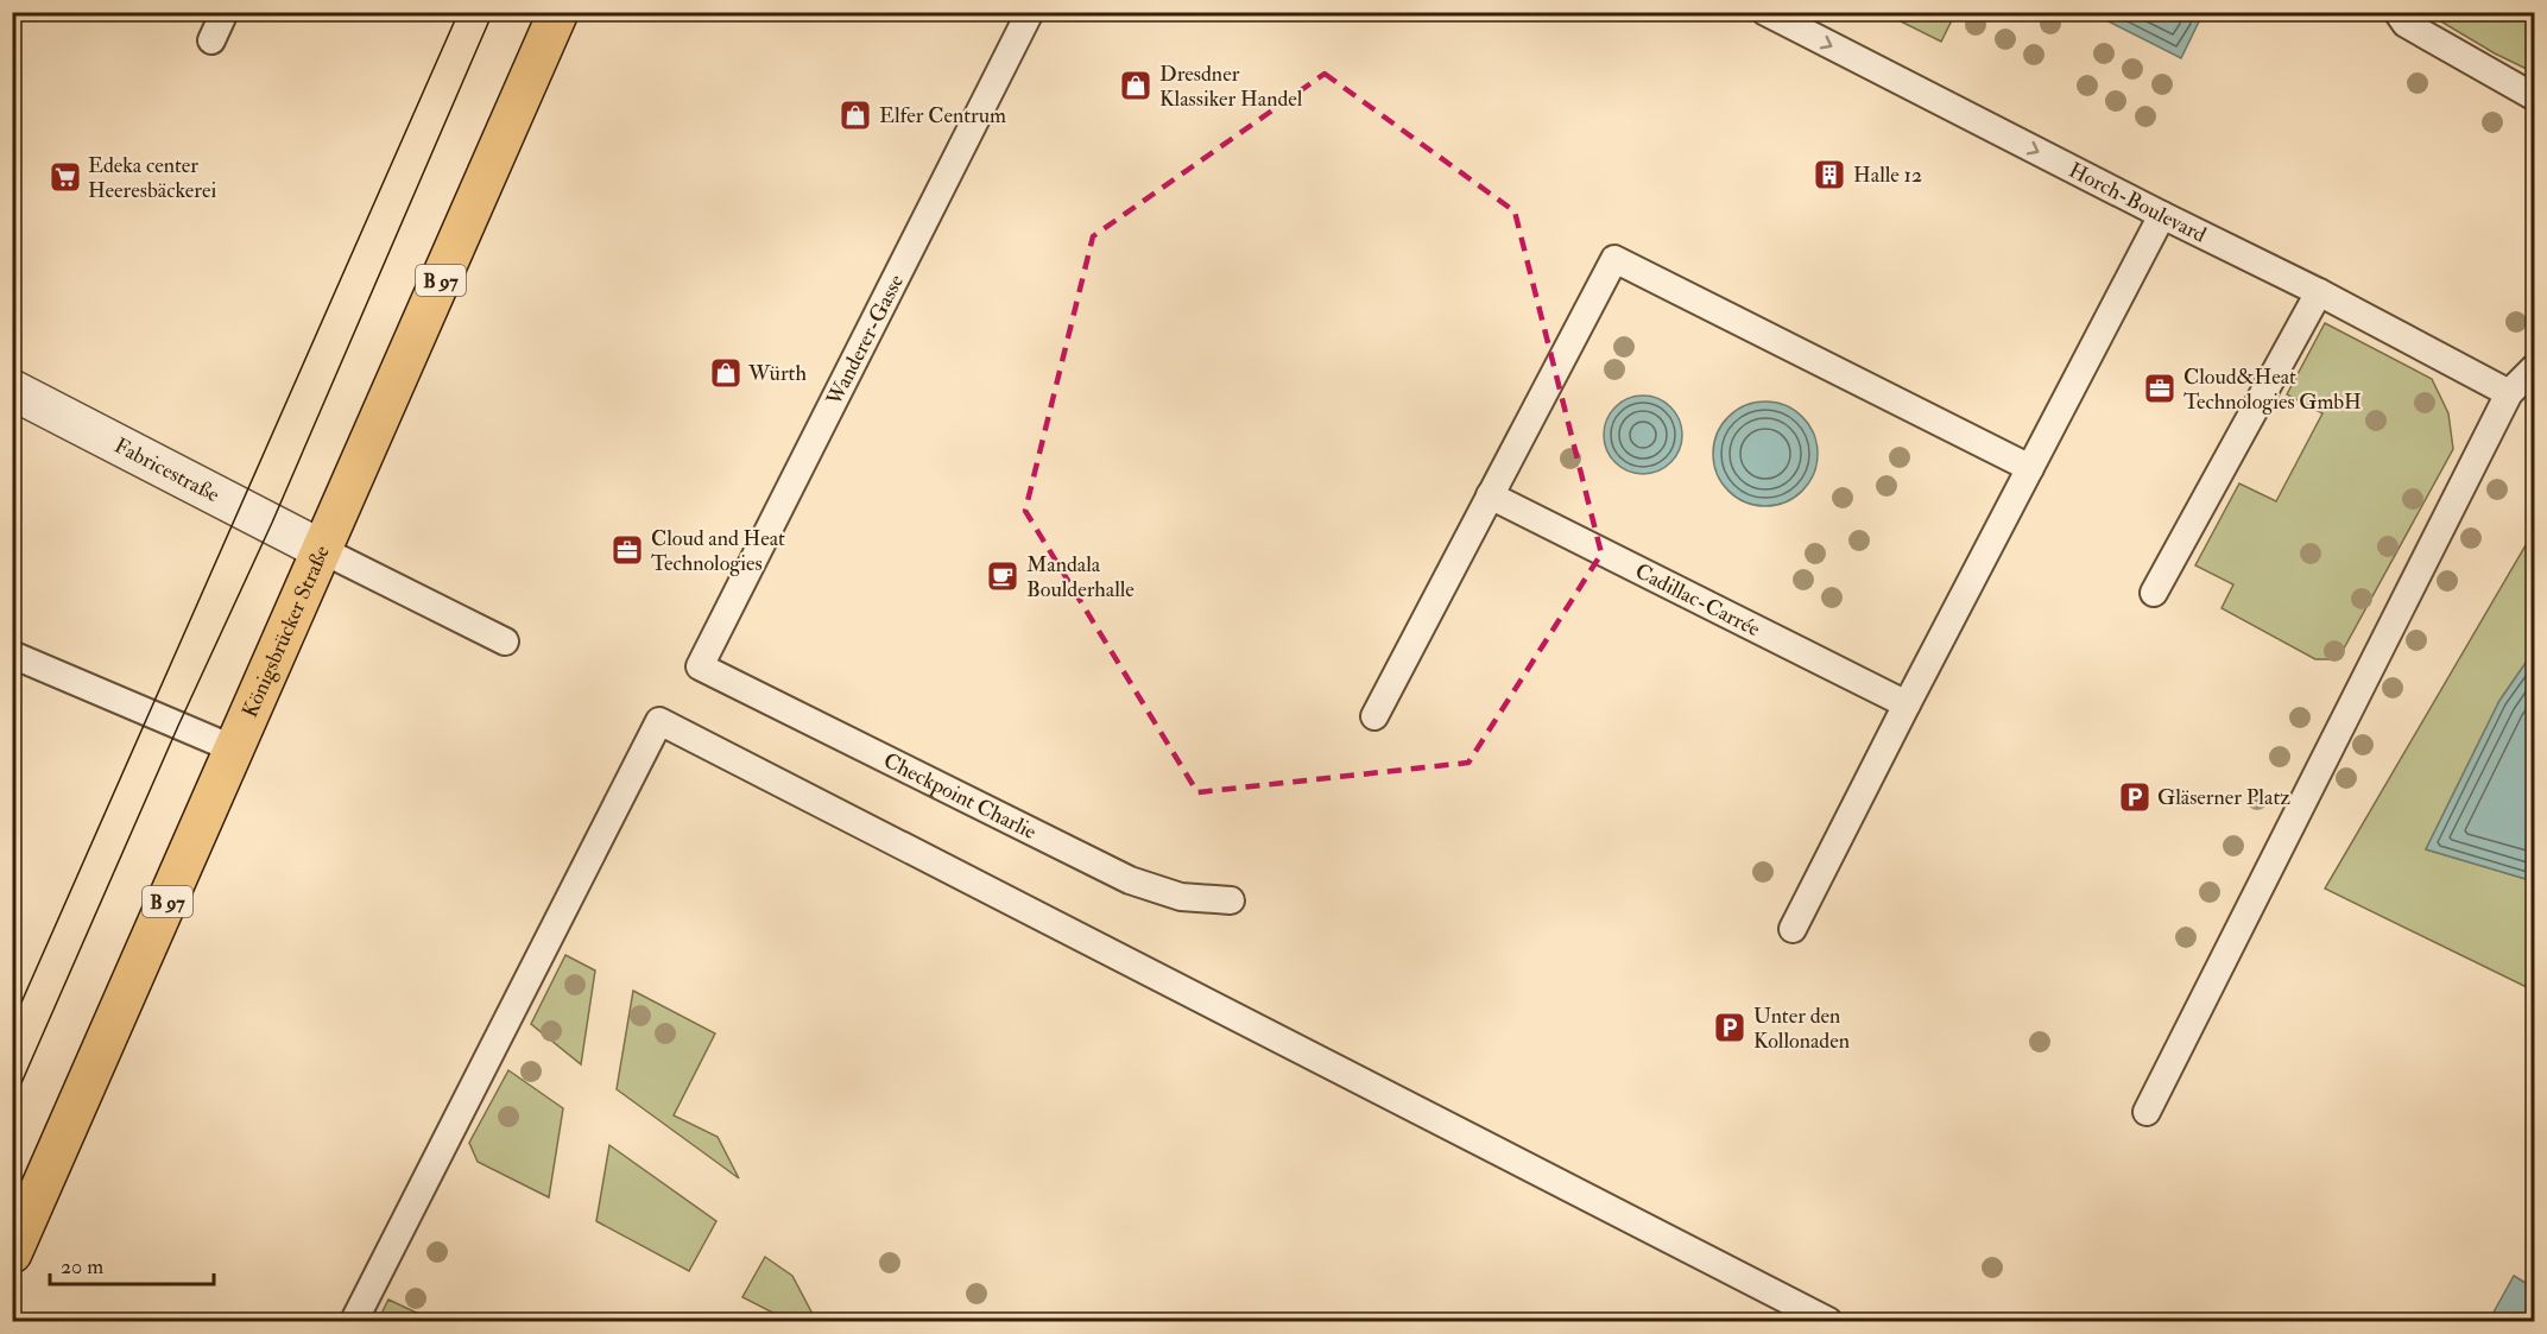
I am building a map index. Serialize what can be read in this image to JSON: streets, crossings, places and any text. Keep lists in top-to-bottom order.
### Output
{
  "streets": {
    "main road": ["B 97", "Königsbrücker Straße"],
    "street": ["Fabricestraße"],
    "lane": [
      "Horch-Boulevard",
      "Wanderer-Gasse",
      "Cadillac-Carrée",
      "Checkpoint Charlie"
    ]
  },
  "crossings": [
    ["Wanderer-Gasse", "Checkpoint Charlie"],
    ["Fabricestraße", "Königsbrücker Straße"]
  ],
  "one_way": ["Horch-Boulevard"],
  "places": {
    "shop": ["Dresdner Klassiker Handel", "Elfer Centrum", "Würth"],
    "building": ["Halle 12"],
    "supermarket": ["Edeka center Heeresbäckerei"],
    "office": ["Cloud&Heat Technologies GmbH", "Cloud and Heat Technologies"],
    "cafe": ["Mandala Boulderhalle"],
    "parking": ["Gläserner Platz", "Unter den Kollonaden"]
  },
  "scale_bar": "20 m"
}
